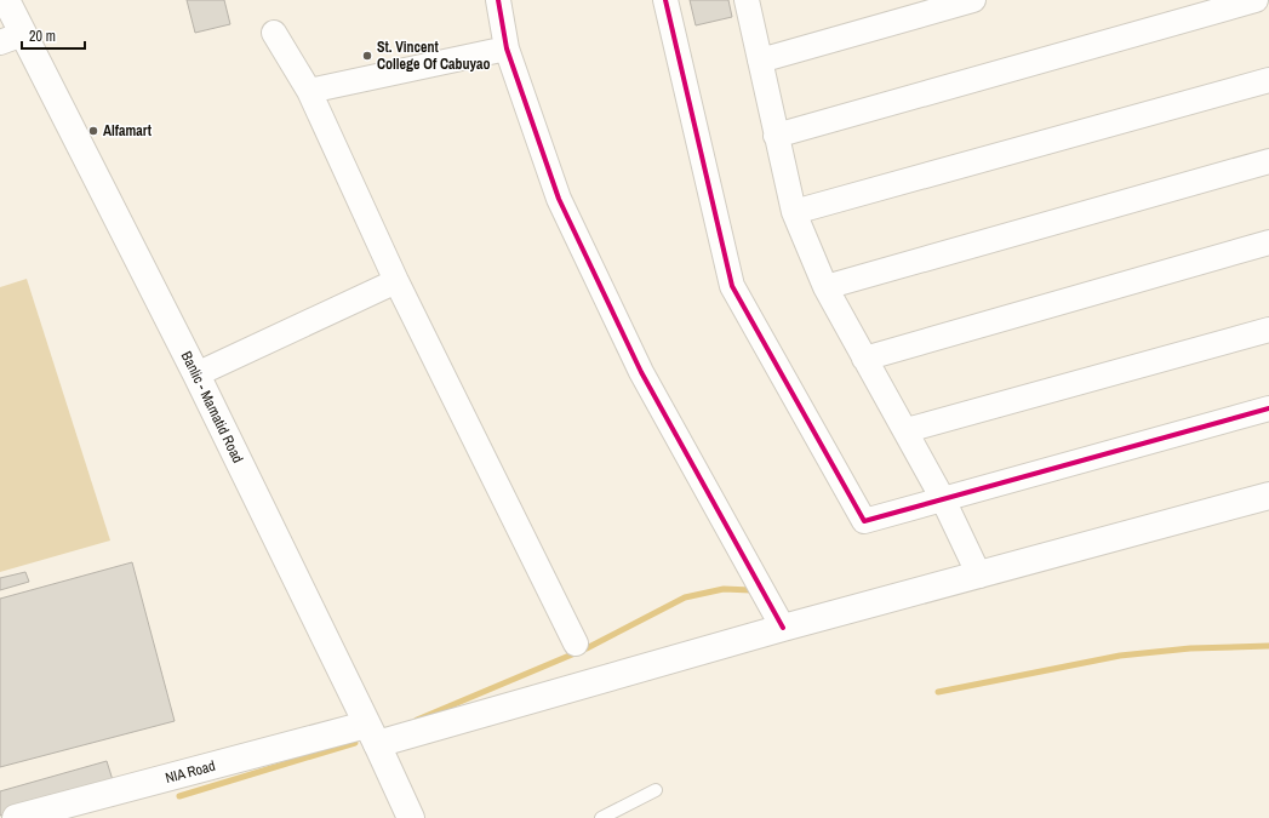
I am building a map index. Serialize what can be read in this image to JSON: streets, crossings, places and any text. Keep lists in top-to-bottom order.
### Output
{
  "streets": {
    "street": ["Banlic - Mamatid Road", "NIA Road"]
  },
  "crossings": [
    ["Banlic - Mamatid Road", "NIA Road"]
  ],
  "places": ["St. Vincent College Of Cabuyao", "Alfamart"],
  "scale_bar": "20 m"
}
